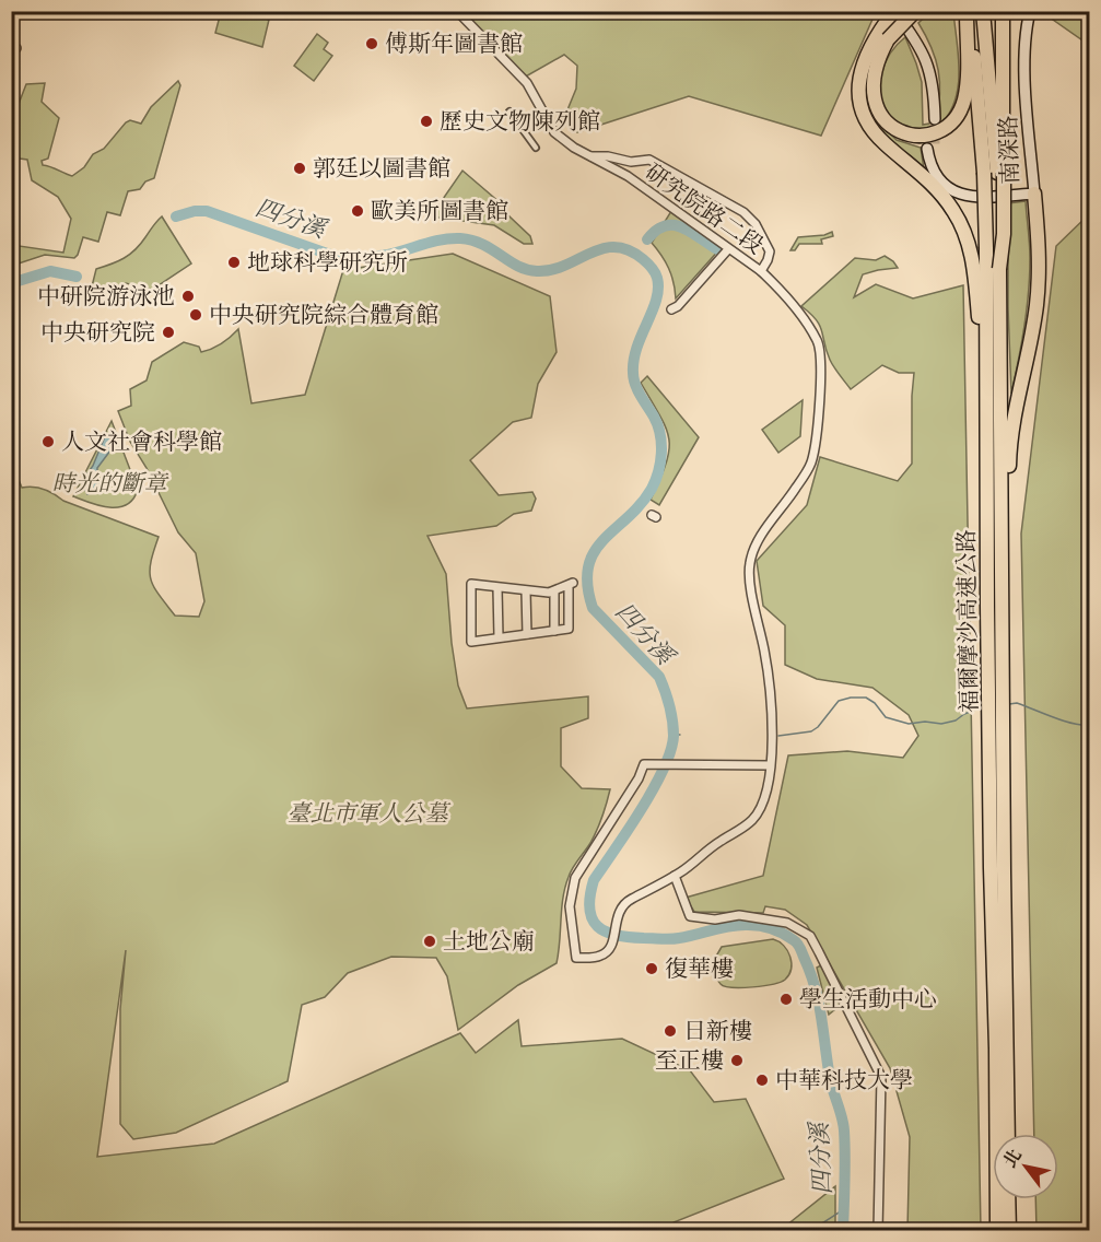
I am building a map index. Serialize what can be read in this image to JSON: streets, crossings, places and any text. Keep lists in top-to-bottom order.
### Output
{
  "streets": {
    "highway": ["福爾摩沙高速公路"],
    "main road": ["南深路"],
    "street": ["研究院路二段"]
  },
  "water": ["四分溪"],
  "parks": ["時光的斷章", "臺北市軍人公墓"],
  "places": [
    "傅斯年圖書館",
    "歷史文物陳列館",
    "郭廷以圖書館",
    "歐美所圖書館",
    "地球科學研究所",
    "中研院游泳池",
    "中央研究院綜合體育館",
    "中央研究院",
    "人文社會科學館",
    "土地公廟",
    "復華樓",
    "學生活動中心",
    "日新樓",
    "至正樓",
    "中華科技大學"
  ],
  "north": "top left"
}
